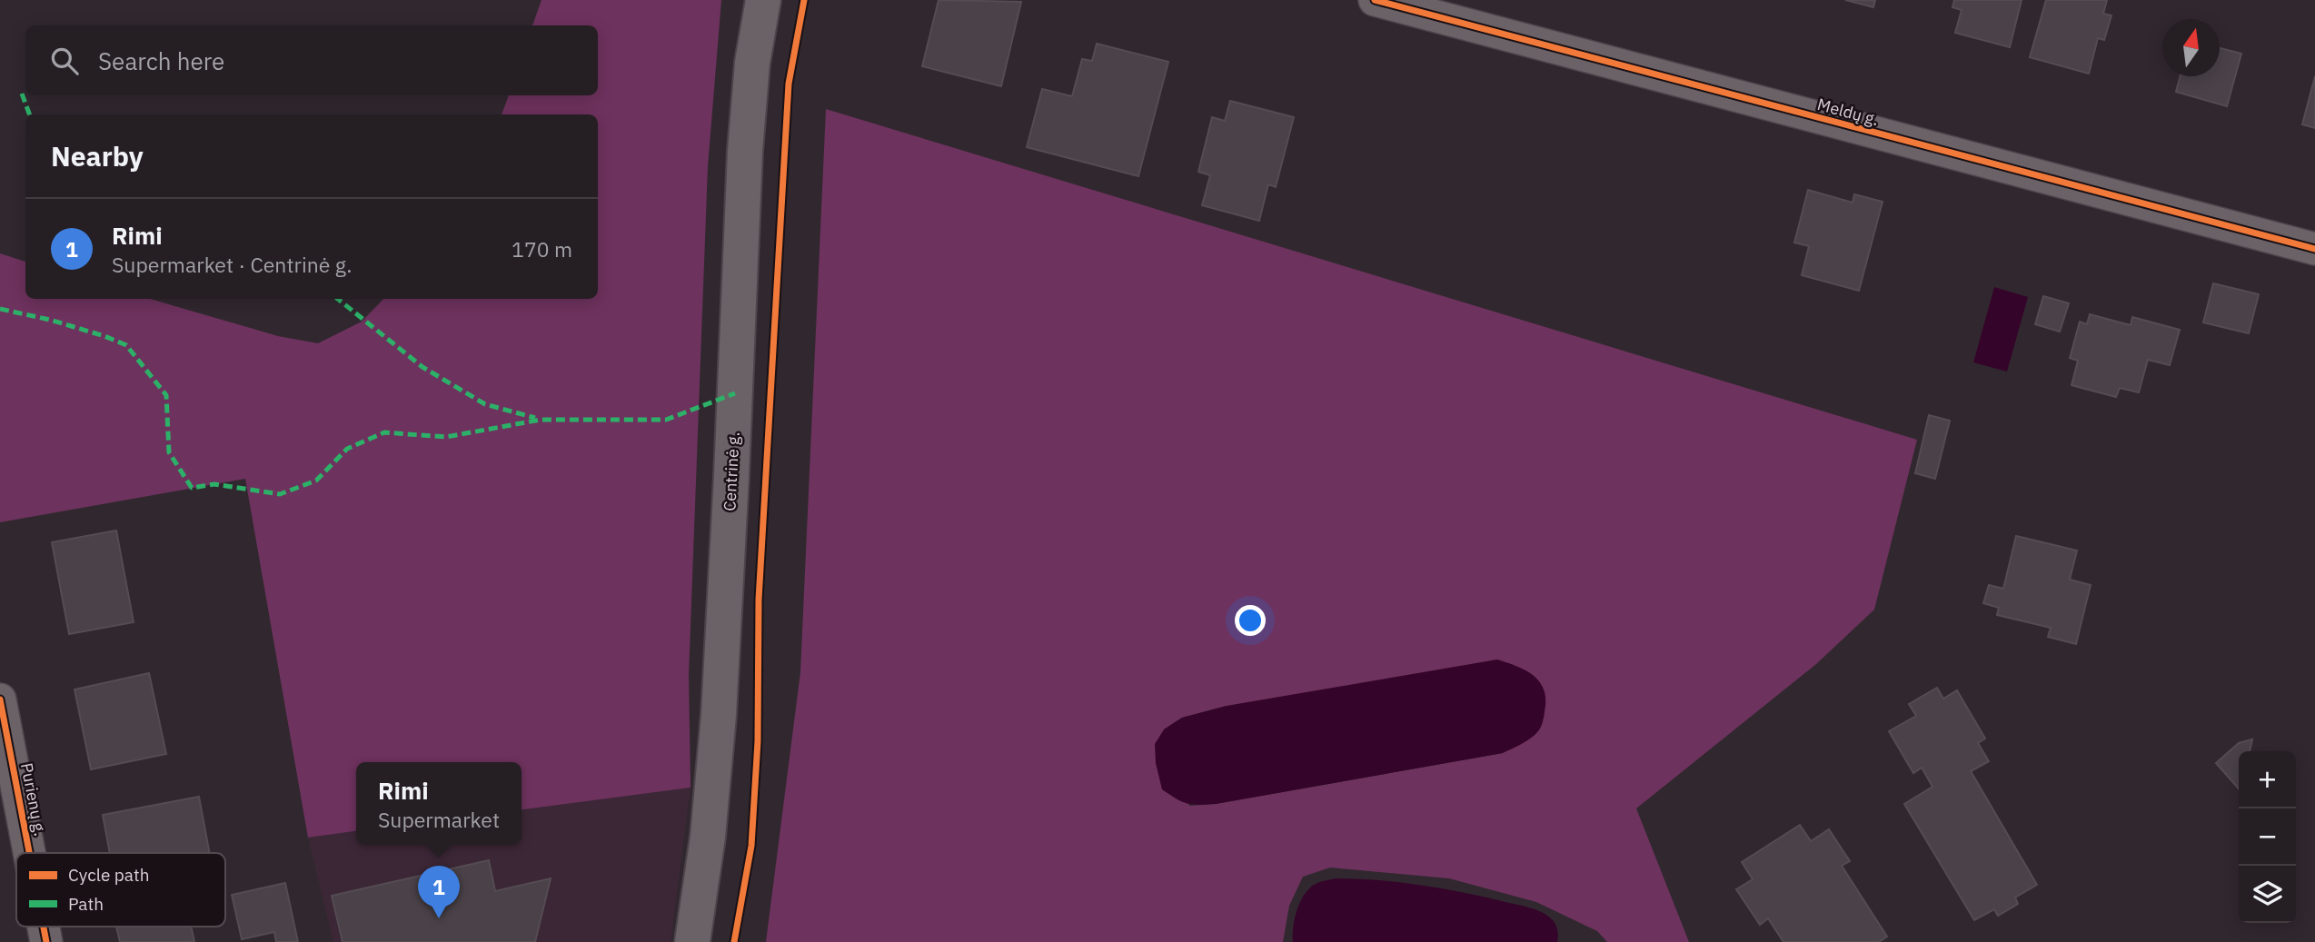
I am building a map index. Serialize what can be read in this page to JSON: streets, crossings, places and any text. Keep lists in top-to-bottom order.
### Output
{
  "streets": {
    "main road": ["Centrinė g."],
    "street": ["Meldų g.", "Purienų g."]
  },
  "legend": ["Cycle path", "Path"],
  "north": "top",
  "page": {
    "search": "Search here",
    "heading": "Nearby",
    "list": [
      {
        "mark": "1",
        "name": "Rimi",
        "note": "Supermarket · Centrinė g.",
        "value": "170 m"
      }
    ],
    "map_buttons": ["+", "−"],
    "popup": ["Rimi", "Supermarket"],
    "pins": "1"
  }
}
